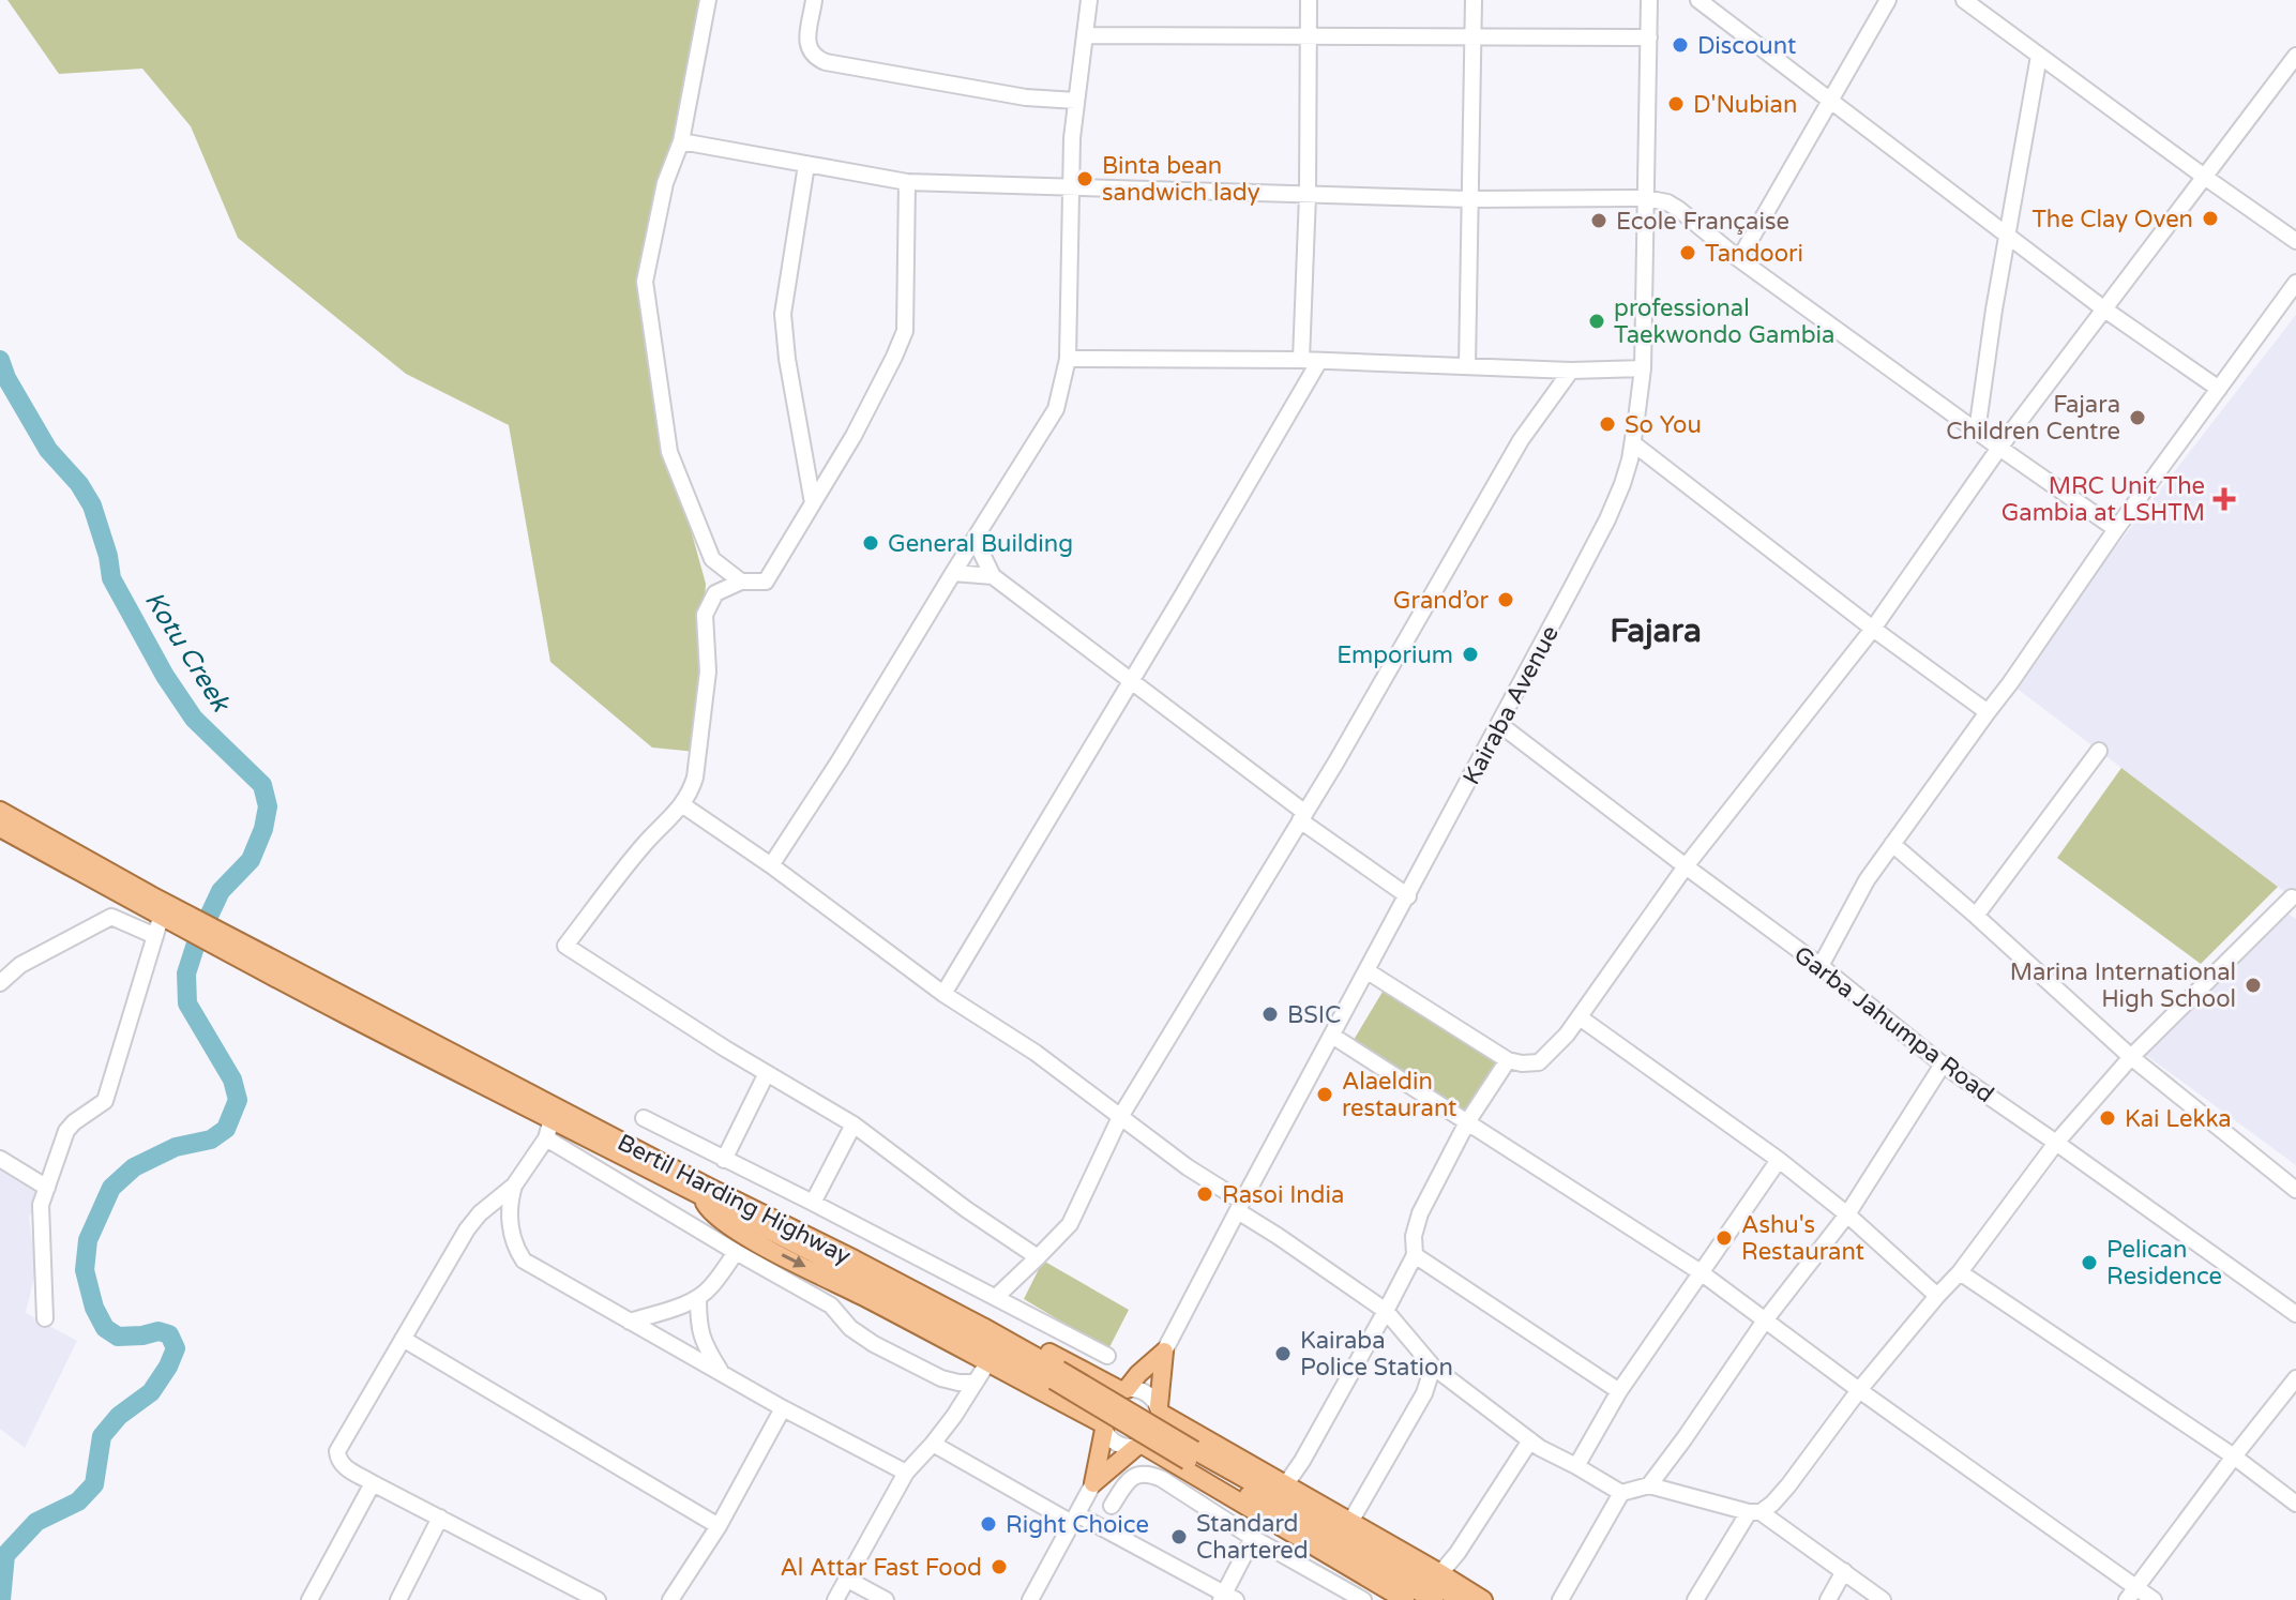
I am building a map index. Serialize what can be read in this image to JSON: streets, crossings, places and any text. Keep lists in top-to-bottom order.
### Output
{
  "streets": {
    "main road": ["Bertil Harding Highway"],
    "street": ["Kairaba Avenue", "Garba Jahumpa Road"]
  },
  "crossings": [
    ["Kairaba Avenue", "Garba Jahumpa Road"]
  ],
  "districts": ["Fajara"],
  "water": ["Kotu Creek"],
  "places": {
    "other": [
      "Discount",
      "D'Nubian",
      "Binta bean sandwich lady",
      "The Clay Oven",
      "Ecole Française",
      "Tandoori",
      "professional Taekwondo Gambia",
      "Fajara Children Centre",
      "So You",
      "General Building",
      "Grand’or",
      "Emporium",
      "Marina International High School",
      "BSIC",
      "Alaeldin restaurant",
      "Kai Lekka",
      "Rasoi India",
      "Ashu's Restaurant",
      "Pelican Residence",
      "Kairaba Police Station",
      "Right Choice",
      "Standard Chartered",
      "Al Attar Fast Food"
    ],
    "health": ["MRC Unit The Gambia at LSHTM"]
  }
}
